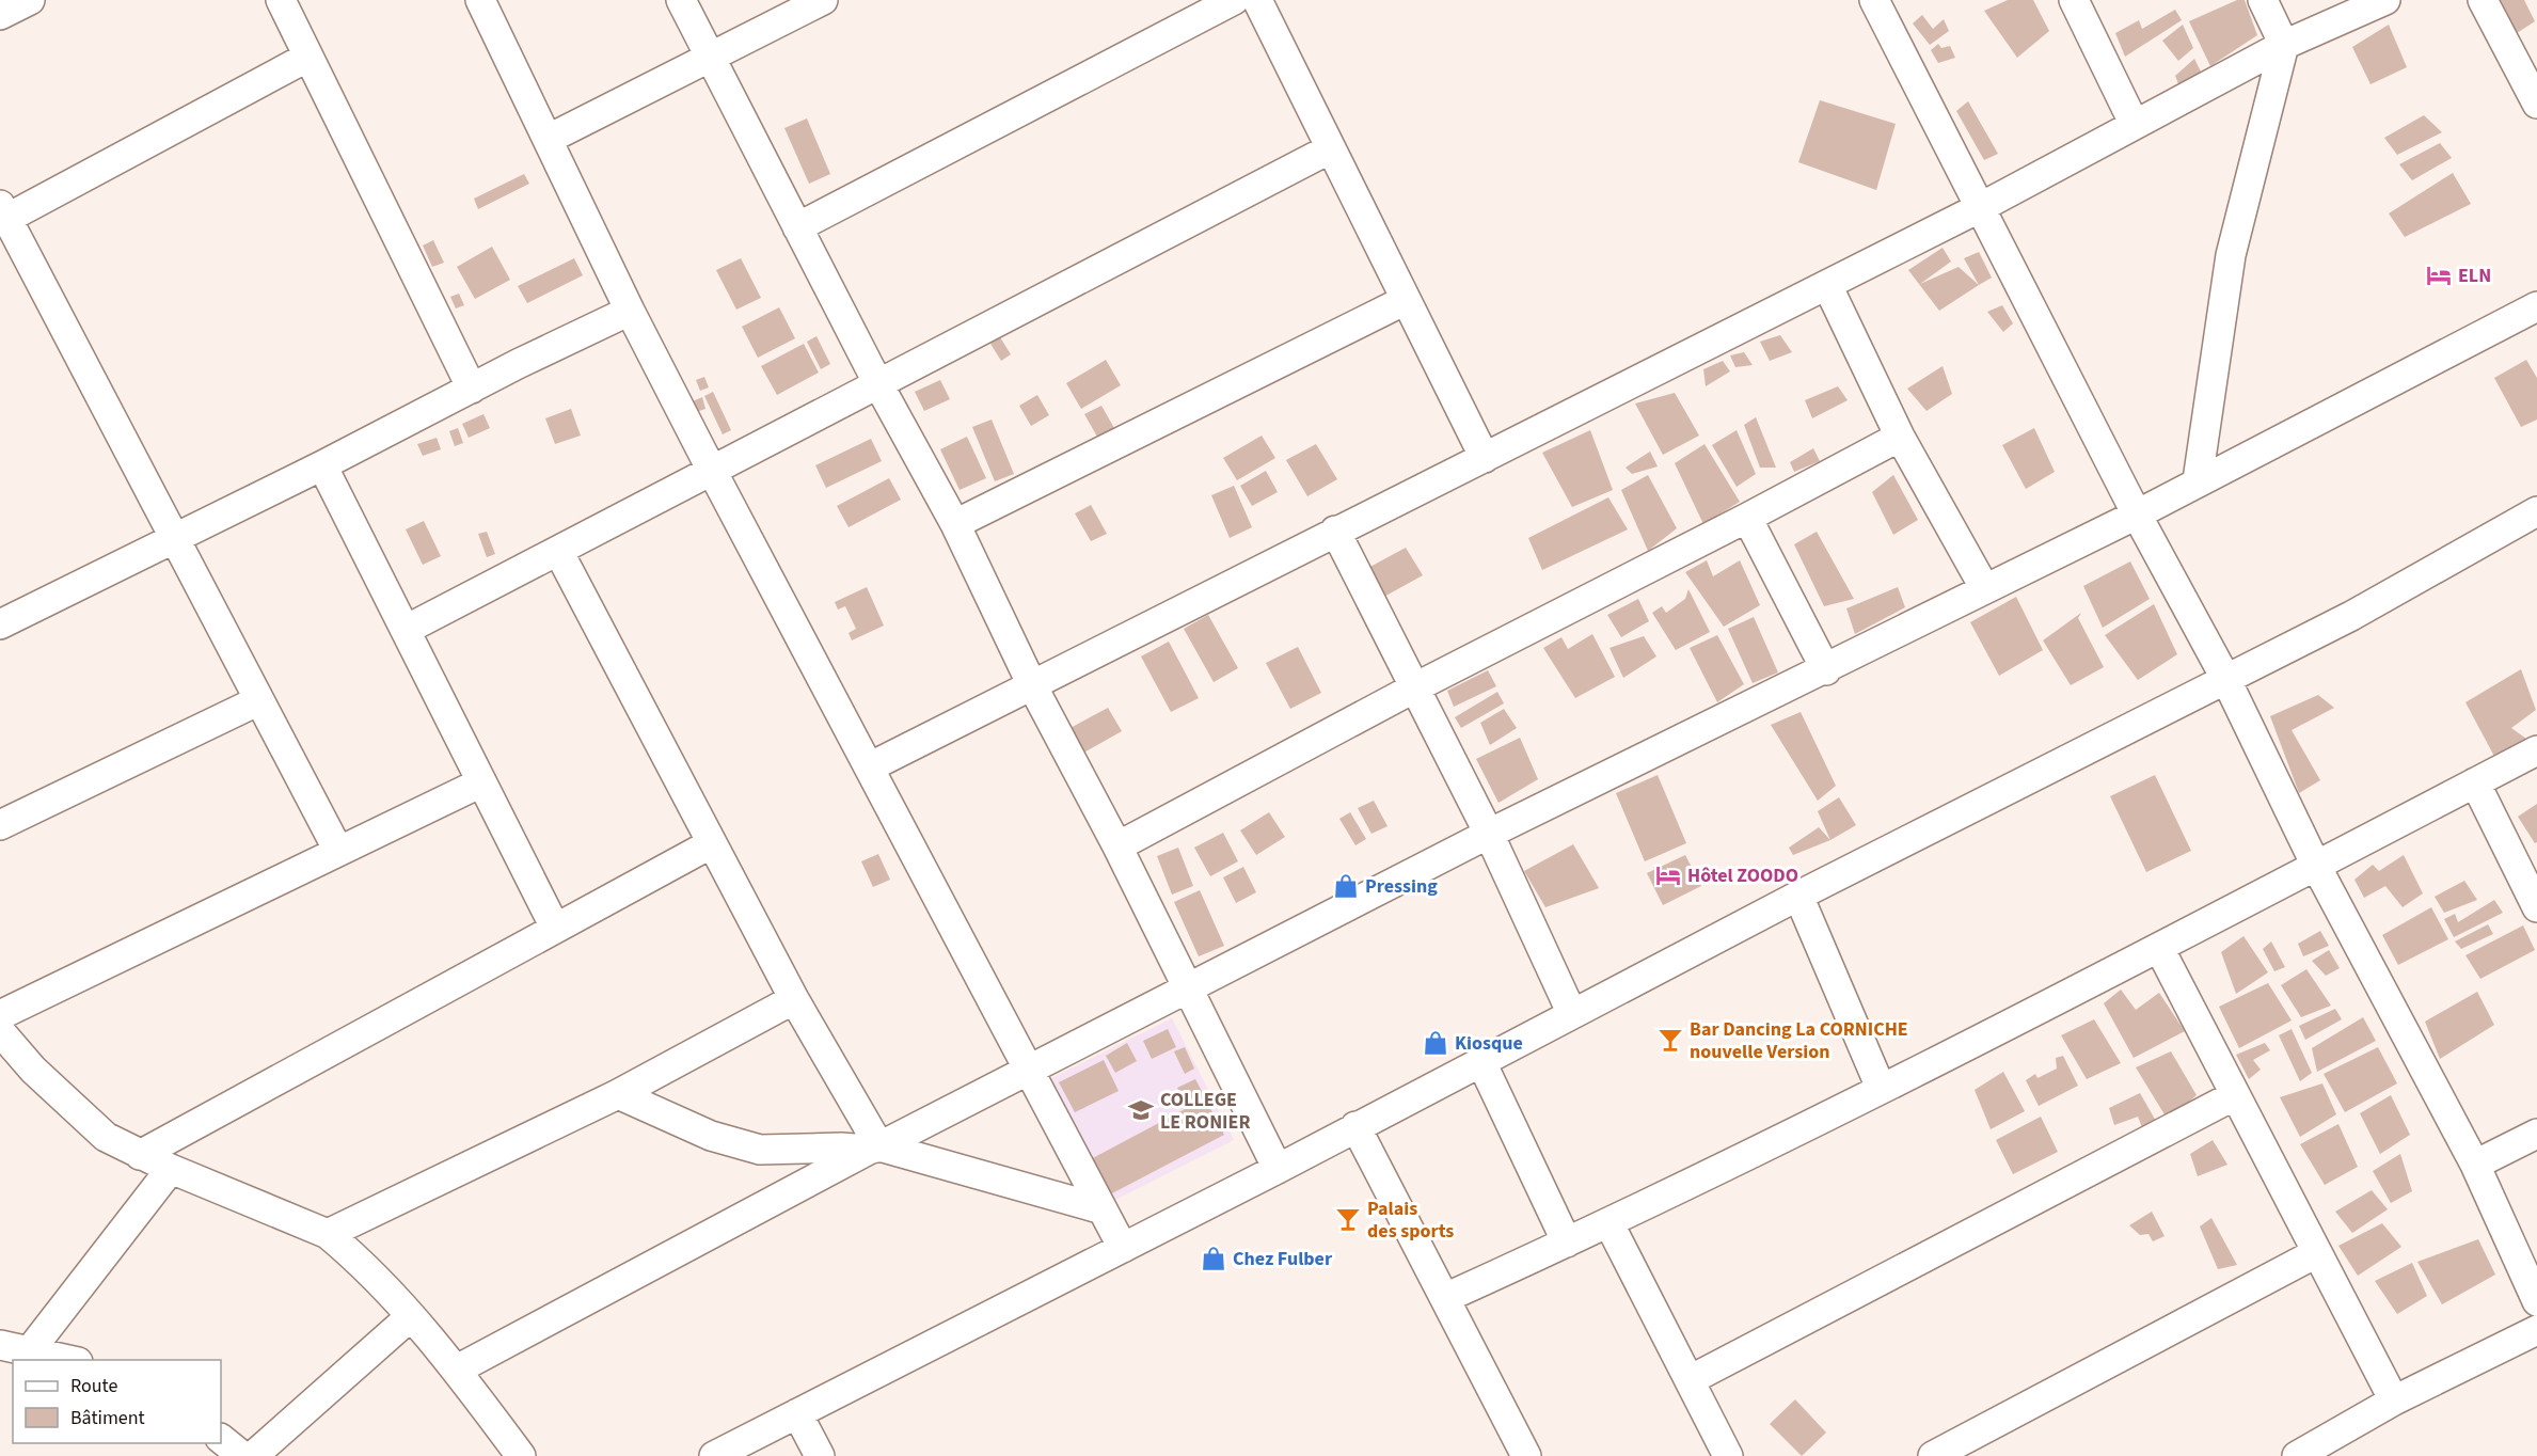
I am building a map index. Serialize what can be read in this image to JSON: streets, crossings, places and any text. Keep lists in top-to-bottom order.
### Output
{
  "places": {
    "hotel": ["ELN", "Hôtel ZOODO"],
    "shop": ["Pressing", "Kiosque", "Chez Fulber"],
    "bar": ["Bar Dancing La CORNICHE nouvelle Version", "Palais des sports"],
    "school or university": ["COLLEGE LE RONIER"]
  },
  "legend": ["Route", "Bâtiment"]
}
